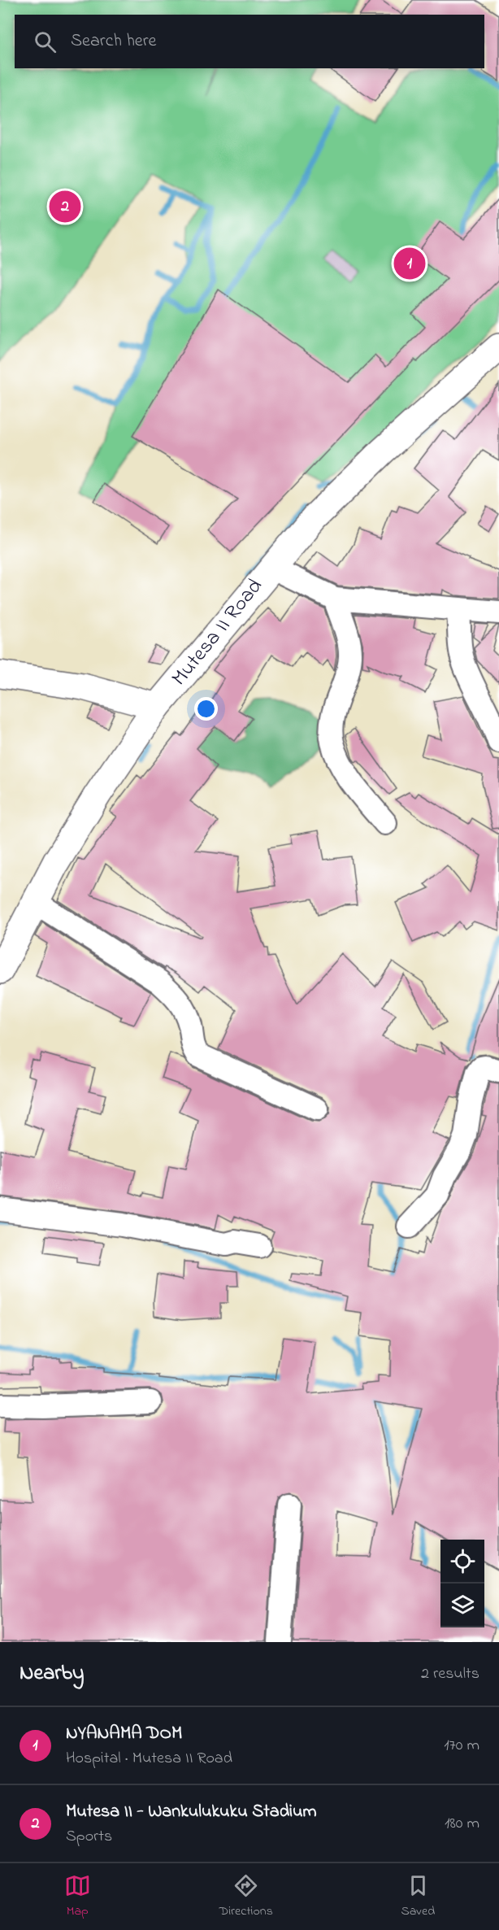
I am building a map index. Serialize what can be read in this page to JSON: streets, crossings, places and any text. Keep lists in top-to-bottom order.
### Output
{
  "streets": {
    "street": ["Mutesa II Road"]
  },
  "page": {
    "search": "Search here",
    "pins": ["2", "1"],
    "heading": ["Nearby", "2 results"],
    "list": [
      {
        "mark": "1",
        "name": "NYANAMA DOM",
        "note": "Hospital · Mutesa II Road",
        "value": "170 m"
      },
      {
        "mark": "2",
        "name": "Mutesa II - Wankulukuku Stadium",
        "note": "Sports",
        "value": "180 m"
      }
    ],
    "nav": ["Map", "Directions", "Saved"]
  }
}
